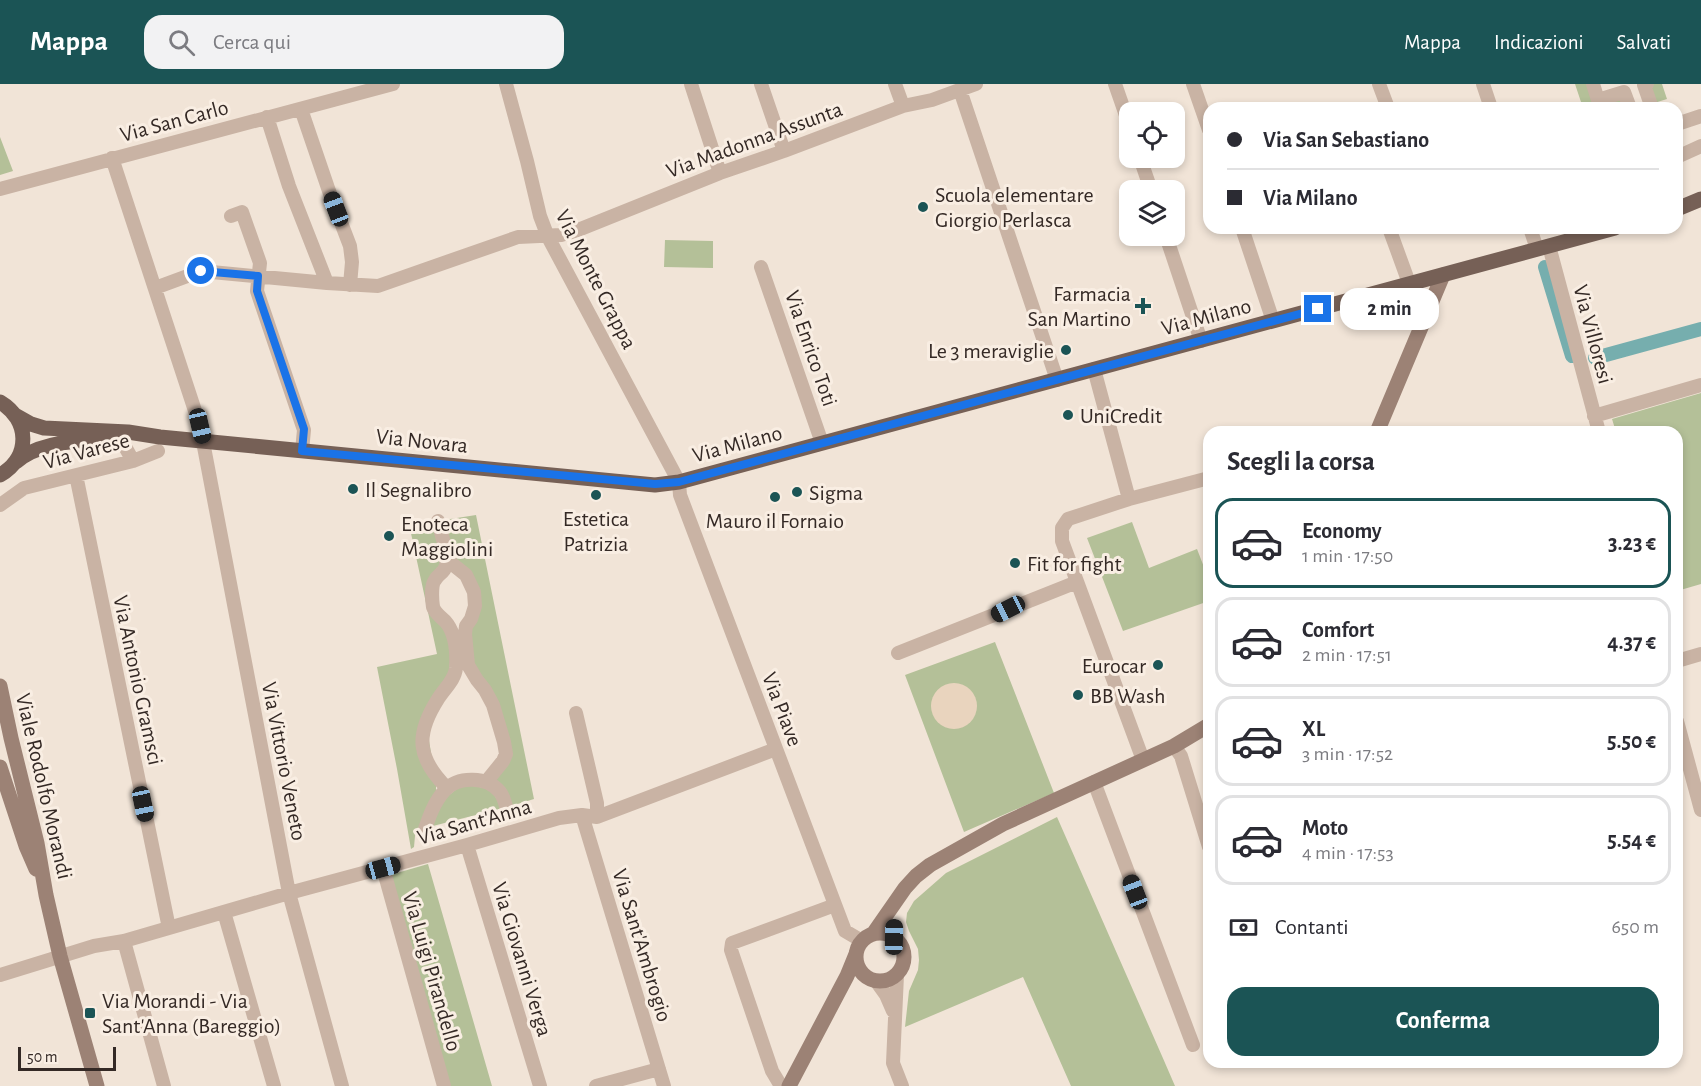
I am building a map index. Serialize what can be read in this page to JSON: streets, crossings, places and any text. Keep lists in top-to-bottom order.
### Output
{
  "streets": {
    "main road": ["Via Milano", "Via Novara"],
    "street": [
      "Via San Carlo",
      "Via Madonna Assunta",
      "Via Monte Grappa",
      "Via Villoresi",
      "Via Enrico Toti",
      "Via Varese",
      "Via Antonio Gramsci",
      "Via Piave",
      "Via Vittorio Veneto",
      "Viale Rodolfo Morandi",
      "Via Sant'Anna",
      "Via Sant'Ambrogio",
      "Via Giovanni Verga",
      "Via Luigi Pirandello"
    ]
  },
  "crossings": [
    ["Via San Carlo", "Via Vittorio Veneto"],
    ["Via Madonna Assunta", "Via Monte Grappa"],
    ["Via Madonna Assunta", "Via Vittorio Veneto"],
    ["Via Monte Grappa", "Via Milano"],
    ["Via Monte Grappa", "Via Novara"],
    ["Via Monte Grappa", "Via Piave"],
    ["Via Milano", "Via Villoresi"],
    ["Via Milano", "Via Enrico Toti"],
    ["Via Milano", "Via Novara"],
    ["Via Milano", "Via Piave"],
    ["Via Novara", "Via Varese"],
    ["Via Novara", "Via Piave"],
    ["Via Novara", "Via Vittorio Veneto"],
    ["Via Varese", "Via Antonio Gramsci"],
    ["Via Antonio Gramsci", "Via Sant'Anna"],
    ["Via Piave", "Via Sant'Anna"],
    ["Via Vittorio Veneto", "Via Sant'Anna"],
    ["Viale Rodolfo Morandi", "Via Sant'Anna"],
    ["Via Sant'Anna", "Via Sant'Ambrogio"],
    ["Via Sant'Anna", "Via Giovanni Verga"],
    ["Via Sant'Anna", "Via Luigi Pirandello"]
  ],
  "places": {
    "other": [
      "Scuola elementare Giorgio Perlasca",
      "Le 3 meraviglie",
      "UniCredit",
      "Il Segnalibro",
      "Sigma",
      "Estetica Patrizia",
      "Mauro il Fornaio",
      "Enoteca Maggiolini",
      "Fit for fight",
      "Eurocar",
      "BB Wash"
    ],
    "health": ["Farmacia San Martino"],
    "transit": ["Via Morandi - Via Sant'Anna (Bareggio)"]
  },
  "scale_bar": "50 m",
  "page": {
    "header": "Mappa",
    "search": "Cerca qui",
    "nav": ["Mappa", "Indicazioni", "Salvati"],
    "banner": ["Via San Sebastiano", "Via Milano"],
    "bubble": "2 min",
    "heading": "Scegli la corsa",
    "list": [
      {
        "name": "Economy",
        "note": "1 min · 17:50",
        "value": "3.23 €"
      },
      {
        "name": "Comfort",
        "note": "2 min · 17:51",
        "value": "4.37 €"
      },
      {
        "name": "XL",
        "note": "3 min · 17:52",
        "value": "5.50 €"
      },
      {
        "name": "Moto",
        "note": "4 min · 17:53",
        "value": "5.54 €"
      }
    ],
    "pay": ["Contanti", "650 m"],
    "buttons": "Conferma",
    "scale": "50 m"
  }
}
